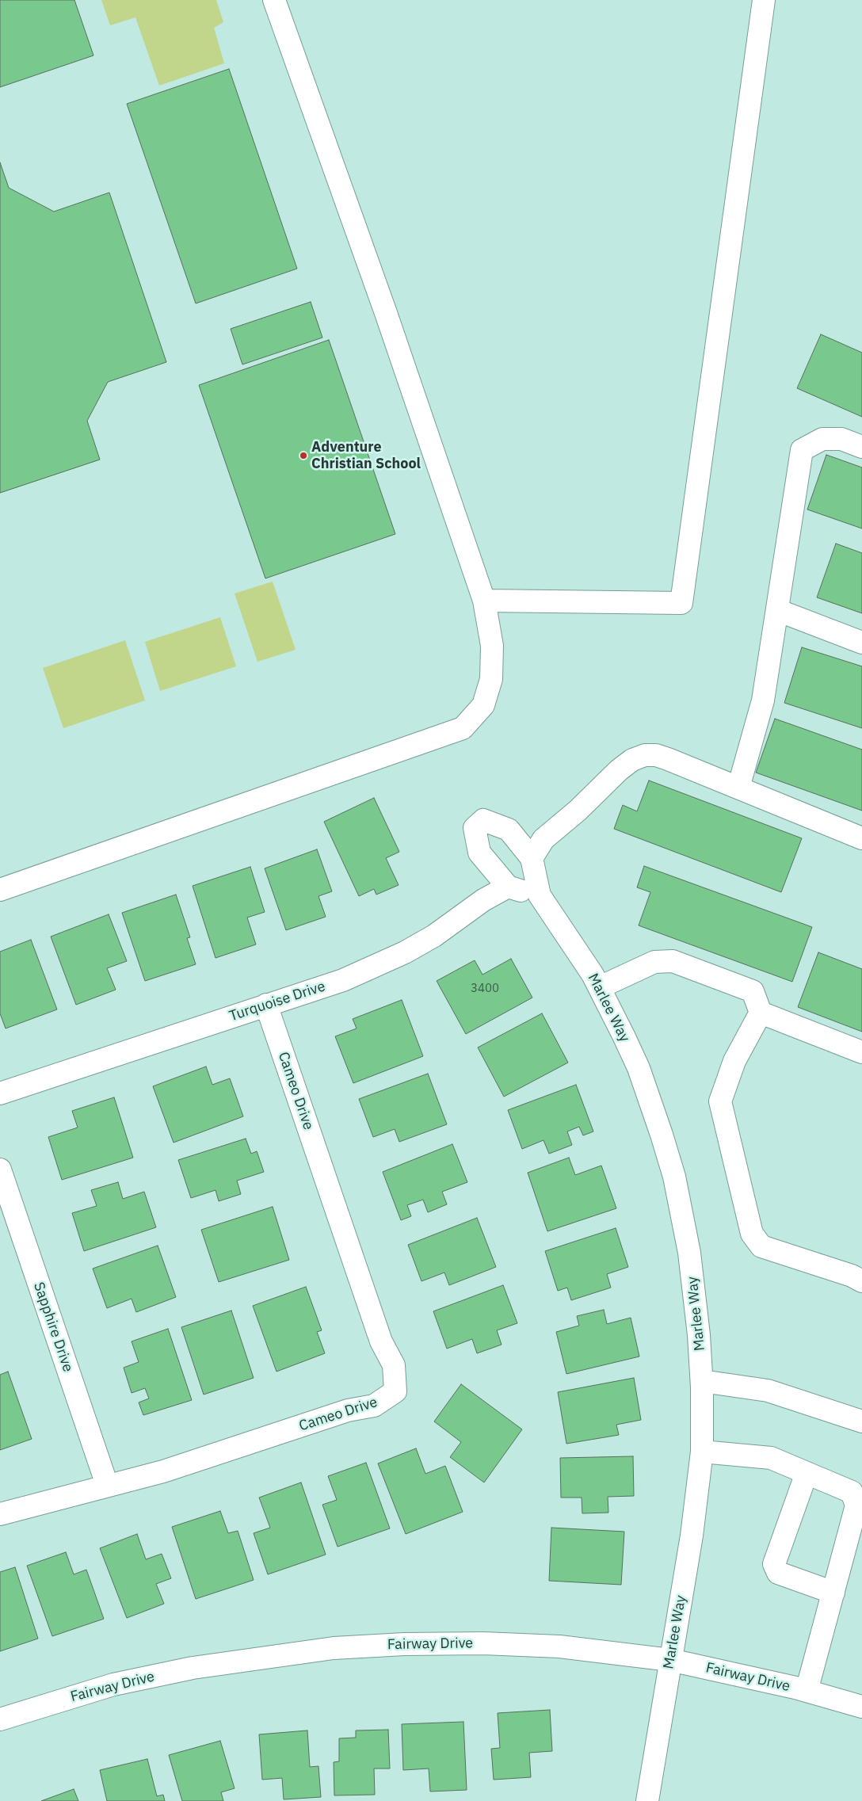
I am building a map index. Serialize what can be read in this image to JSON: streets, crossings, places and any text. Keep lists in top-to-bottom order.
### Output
{
  "streets": {
    "street": [
      "Turquoise Drive",
      "Marlee Way",
      "Cameo Drive",
      "Sapphire Drive",
      "Fairway Drive"
    ]
  },
  "crossings": [
    ["Turquoise Drive", "Cameo Drive"],
    ["Marlee Way", "Fairway Drive"],
    ["Cameo Drive", "Sapphire Drive"]
  ],
  "places": ["Adventure Christian School"],
  "house_numbers": ["3400"]
}
